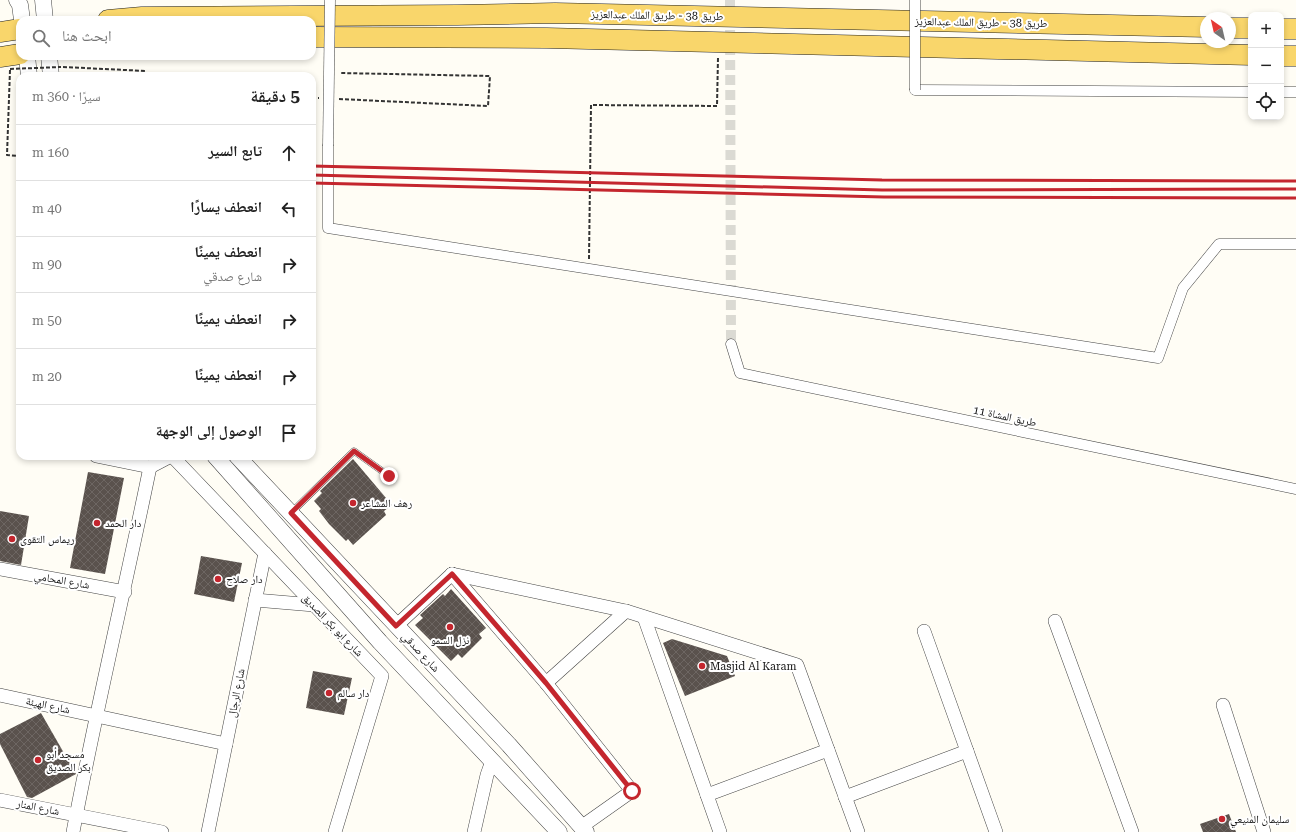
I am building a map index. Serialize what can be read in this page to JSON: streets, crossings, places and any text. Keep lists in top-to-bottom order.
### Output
{
  "streets": {
    "main road": ["طريق 38 - طريق الملك عبدالعزيز"],
    "street": [
      "طريق المشاة 11",
      "شارع المحامي",
      "شارع ابو بكر الصديق",
      "شارع صدقي",
      "شارع الرجال",
      "شارع الهيئة",
      "شارع المنار"
    ]
  },
  "crossings": [
    ["شارع ابو بكر الصديق", "شارع الرجال"],
    ["شارع الرجال", "شارع الهيئة"]
  ],
  "places": [
    "رهف المشاعر",
    "دار الحمد",
    "ريماس التقوى",
    "دار صلاح",
    "نزل السمو",
    "Masjid Al Karam",
    "دار سالم",
    "مسجد أبو بكر الصديق",
    "سليمان المنيعي"
  ],
  "north": "top left",
  "page": {
    "map_buttons": ["+", "−"],
    "search": "ابحث هنا",
    "heading": ["5 دقيقة", "سيرًا · 360 m"],
    "list": [
      ["تابع السير", "160 m"],
      ["انعطف يسارًا", "40 m"],
      ["انعطف يمينًا", "شارع صدقي", "90 m"],
      ["انعطف يمينًا", "50 m"],
      ["انعطف يمينًا", "20 m"],
      "الوصول إلى الوجهة"
    ]
  }
}
